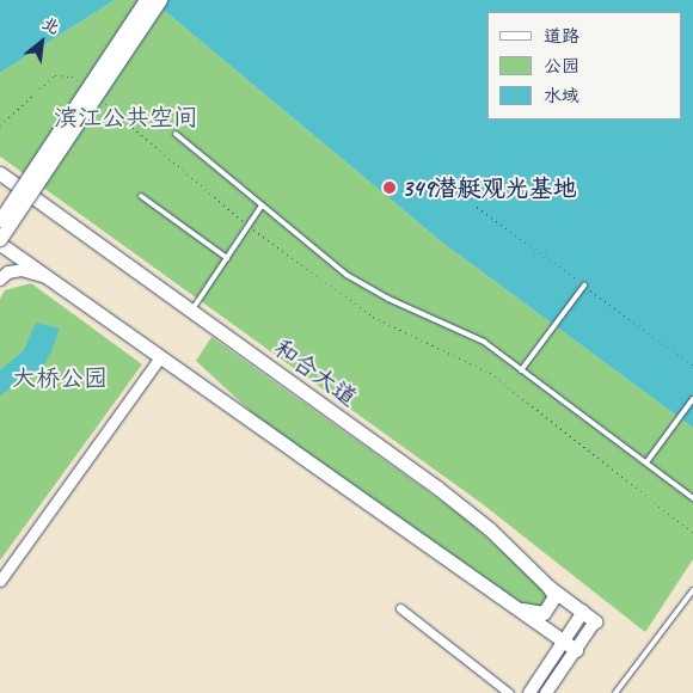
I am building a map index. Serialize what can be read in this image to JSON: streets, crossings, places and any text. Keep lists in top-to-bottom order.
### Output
{
  "streets": {
    "main road": ["和合大道"]
  },
  "parks": ["滨江公共空间", "大桥公园"],
  "places": ["349潜艇观光基地"],
  "legend": ["道路", "公园", "水域"],
  "north": "top right"
}
